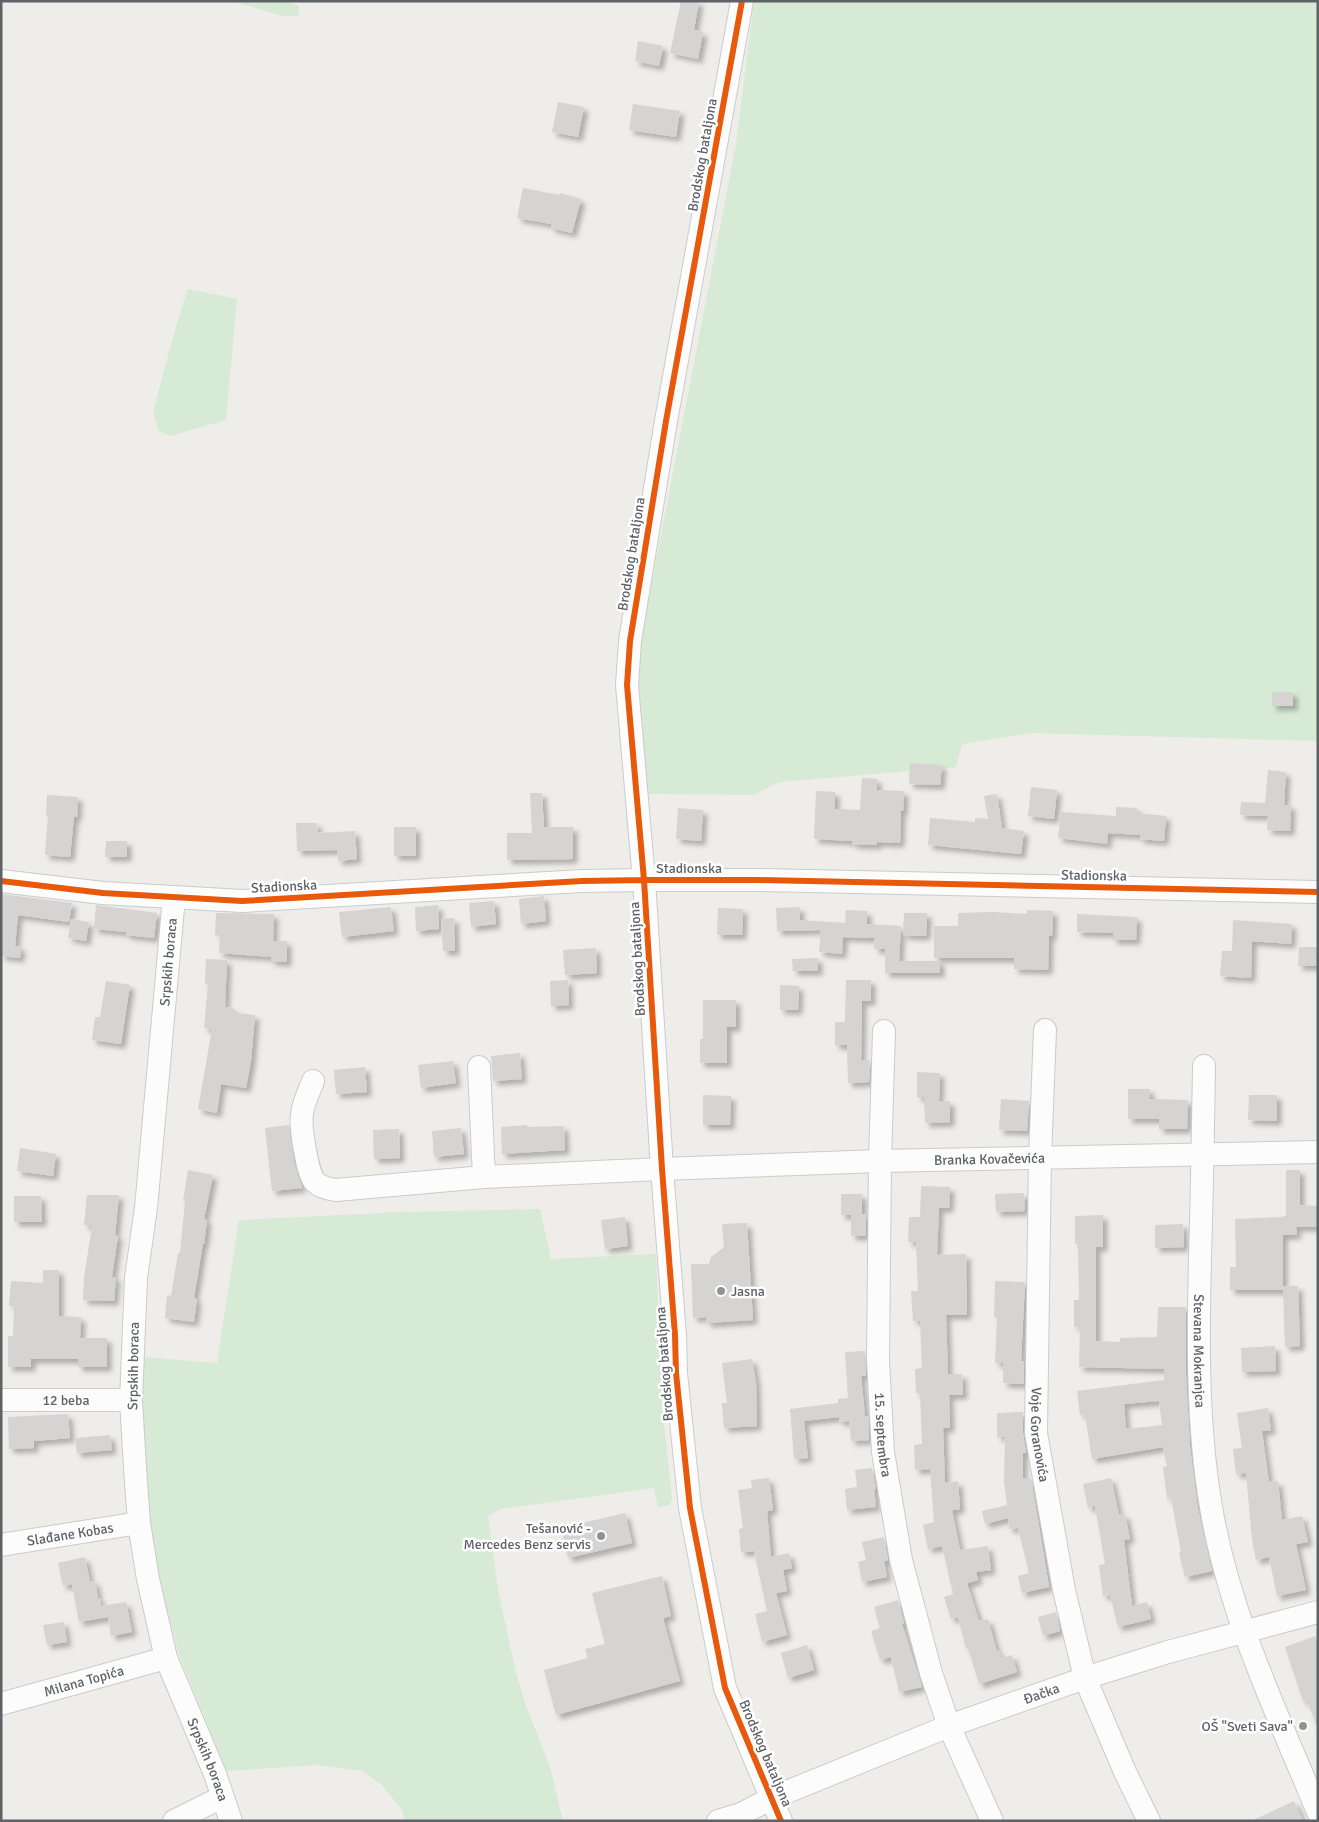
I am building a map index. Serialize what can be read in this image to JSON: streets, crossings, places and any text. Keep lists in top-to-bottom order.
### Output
{
  "streets": {
    "street": [
      "Brodskog bataljona",
      "Stadionska",
      "Srpskih boraca",
      "Branka Kovačevića",
      "Stevana Mokranjca",
      "12 beba",
      "15. septembra",
      "Voje Goranovića",
      "Slađane Kobas",
      "Milana Topića",
      "Đačka"
    ]
  },
  "crossings": [
    ["Brodskog bataljona", "Stadionska"],
    ["Brodskog bataljona", "Branka Kovačevića"],
    ["Brodskog bataljona", "Đačka"],
    ["Stadionska", "Srpskih boraca"],
    ["Srpskih boraca", "12 beba"],
    ["Srpskih boraca", "Slađane Kobas"],
    ["Srpskih boraca", "Milana Topića"],
    ["Branka Kovačevića", "Stevana Mokranjca"],
    ["Branka Kovačevića", "15. septembra"],
    ["Branka Kovačevića", "Voje Goranovića"],
    ["Stevana Mokranjca", "Đačka"],
    ["15. septembra", "Đačka"],
    ["Voje Goranovića", "Đačka"]
  ],
  "places": ["Jasna", "Tešanović - Mercedes Benz servis", "OŠ \"Sveti Sava\""]
}
